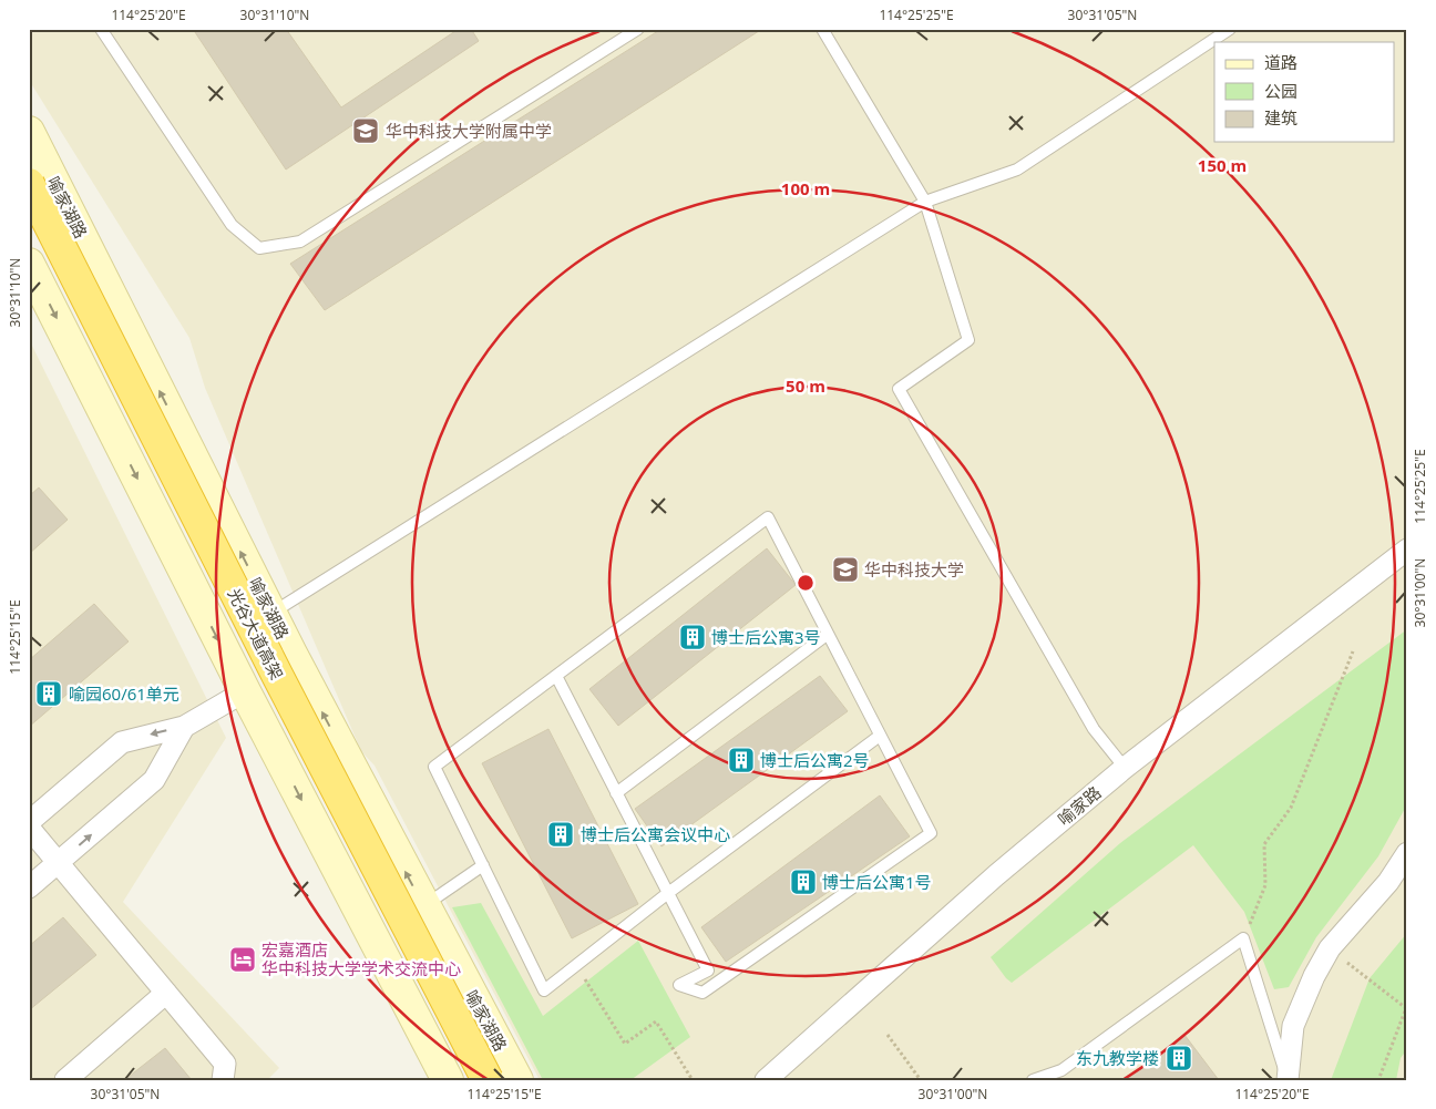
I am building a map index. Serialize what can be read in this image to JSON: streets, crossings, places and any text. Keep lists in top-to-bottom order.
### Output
{
  "streets": {
    "highway": ["光谷大道高架"],
    "main road": ["喻家湖路"],
    "street": ["喻家路"]
  },
  "places": {
    "school or university": ["华中科技大学附属中学", "华中科技大学"],
    "building": [
      "博士后公寓3号",
      "喻园60/61单元",
      "博士后公寓2号",
      "博士后公寓会议中心",
      "博士后公寓1号",
      "东九教学楼"
    ],
    "hotel": ["宏嘉酒店 华中科技大学学术交流中心"]
  },
  "legend": ["道路", "公园", "建筑"],
  "coordinates": [
    "114°25'20\"E",
    "30°31'10\"N",
    "114°25'25\"E",
    "30°31'05\"N",
    "30°31'00\"N",
    "114°25'15\"E"
  ],
  "rings": ["150 m", "100 m", "50 m"]
}
